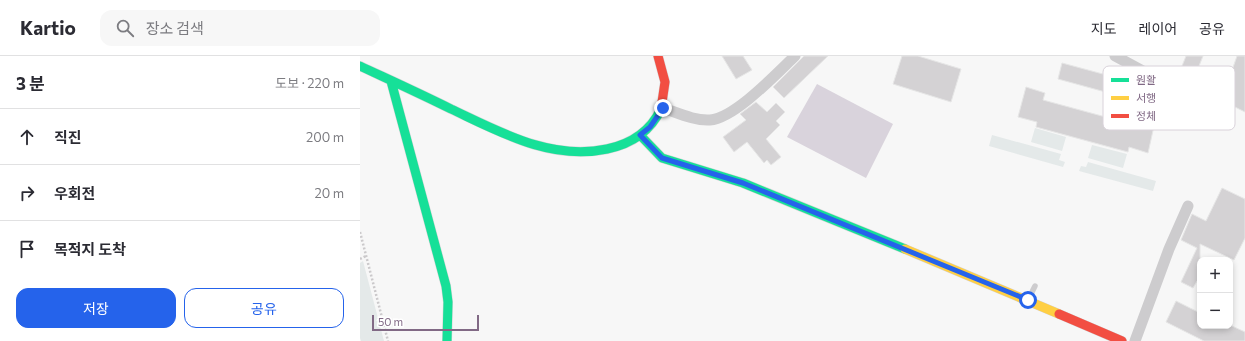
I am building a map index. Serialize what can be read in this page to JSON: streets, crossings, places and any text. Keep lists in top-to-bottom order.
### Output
{
  "legend": ["원활", "서행", "정체"],
  "scale_bar": "50 m",
  "page": {
    "header": "Kartio",
    "search": "장소 검색",
    "nav": ["지도", "레이어", "공유"],
    "heading": ["3 분", "도보 · 220 m"],
    "list": [
      ["직진", "200 m"],
      ["우회전", "20 m"],
      "목적지 도착"
    ],
    "map_buttons": ["+", "−"],
    "buttons": ["저장", "공유"],
    "scale": "50 m"
  }
}
